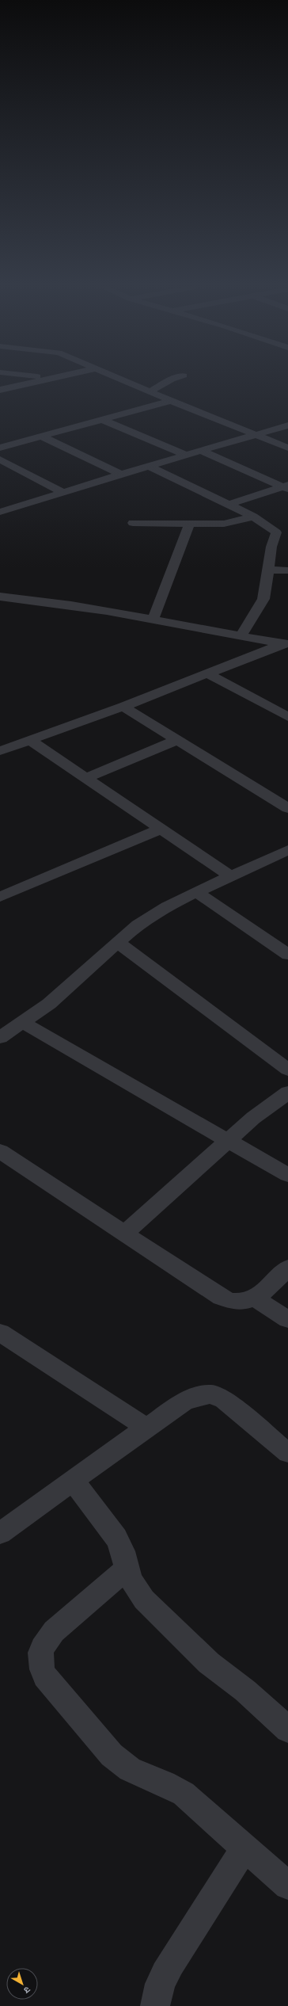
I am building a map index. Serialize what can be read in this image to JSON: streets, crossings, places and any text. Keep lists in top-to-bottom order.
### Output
{
  "north": "bottom right"
}
